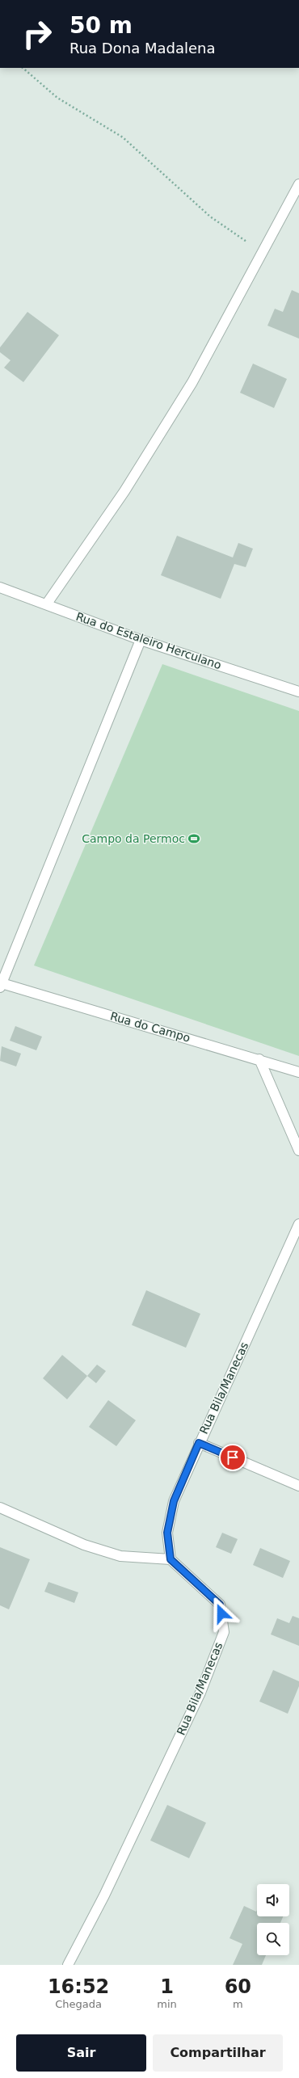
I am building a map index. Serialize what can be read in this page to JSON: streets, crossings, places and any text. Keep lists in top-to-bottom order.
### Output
{
  "streets": {
    "street": ["Rua do Estaleiro Herculano", "Rua do Campo", "Rua Bila/Manecas"]
  },
  "places": {
    "sports": ["Campo da Permoc"]
  },
  "page": {
    "turn": ["50 m", "Rua Dona Madalena"],
    "eta": [
      "16:52",
      "Chegada",
      "1",
      "min",
      "60",
      "m"
    ],
    "buttons": ["Sair", "Compartilhar"]
  }
}
